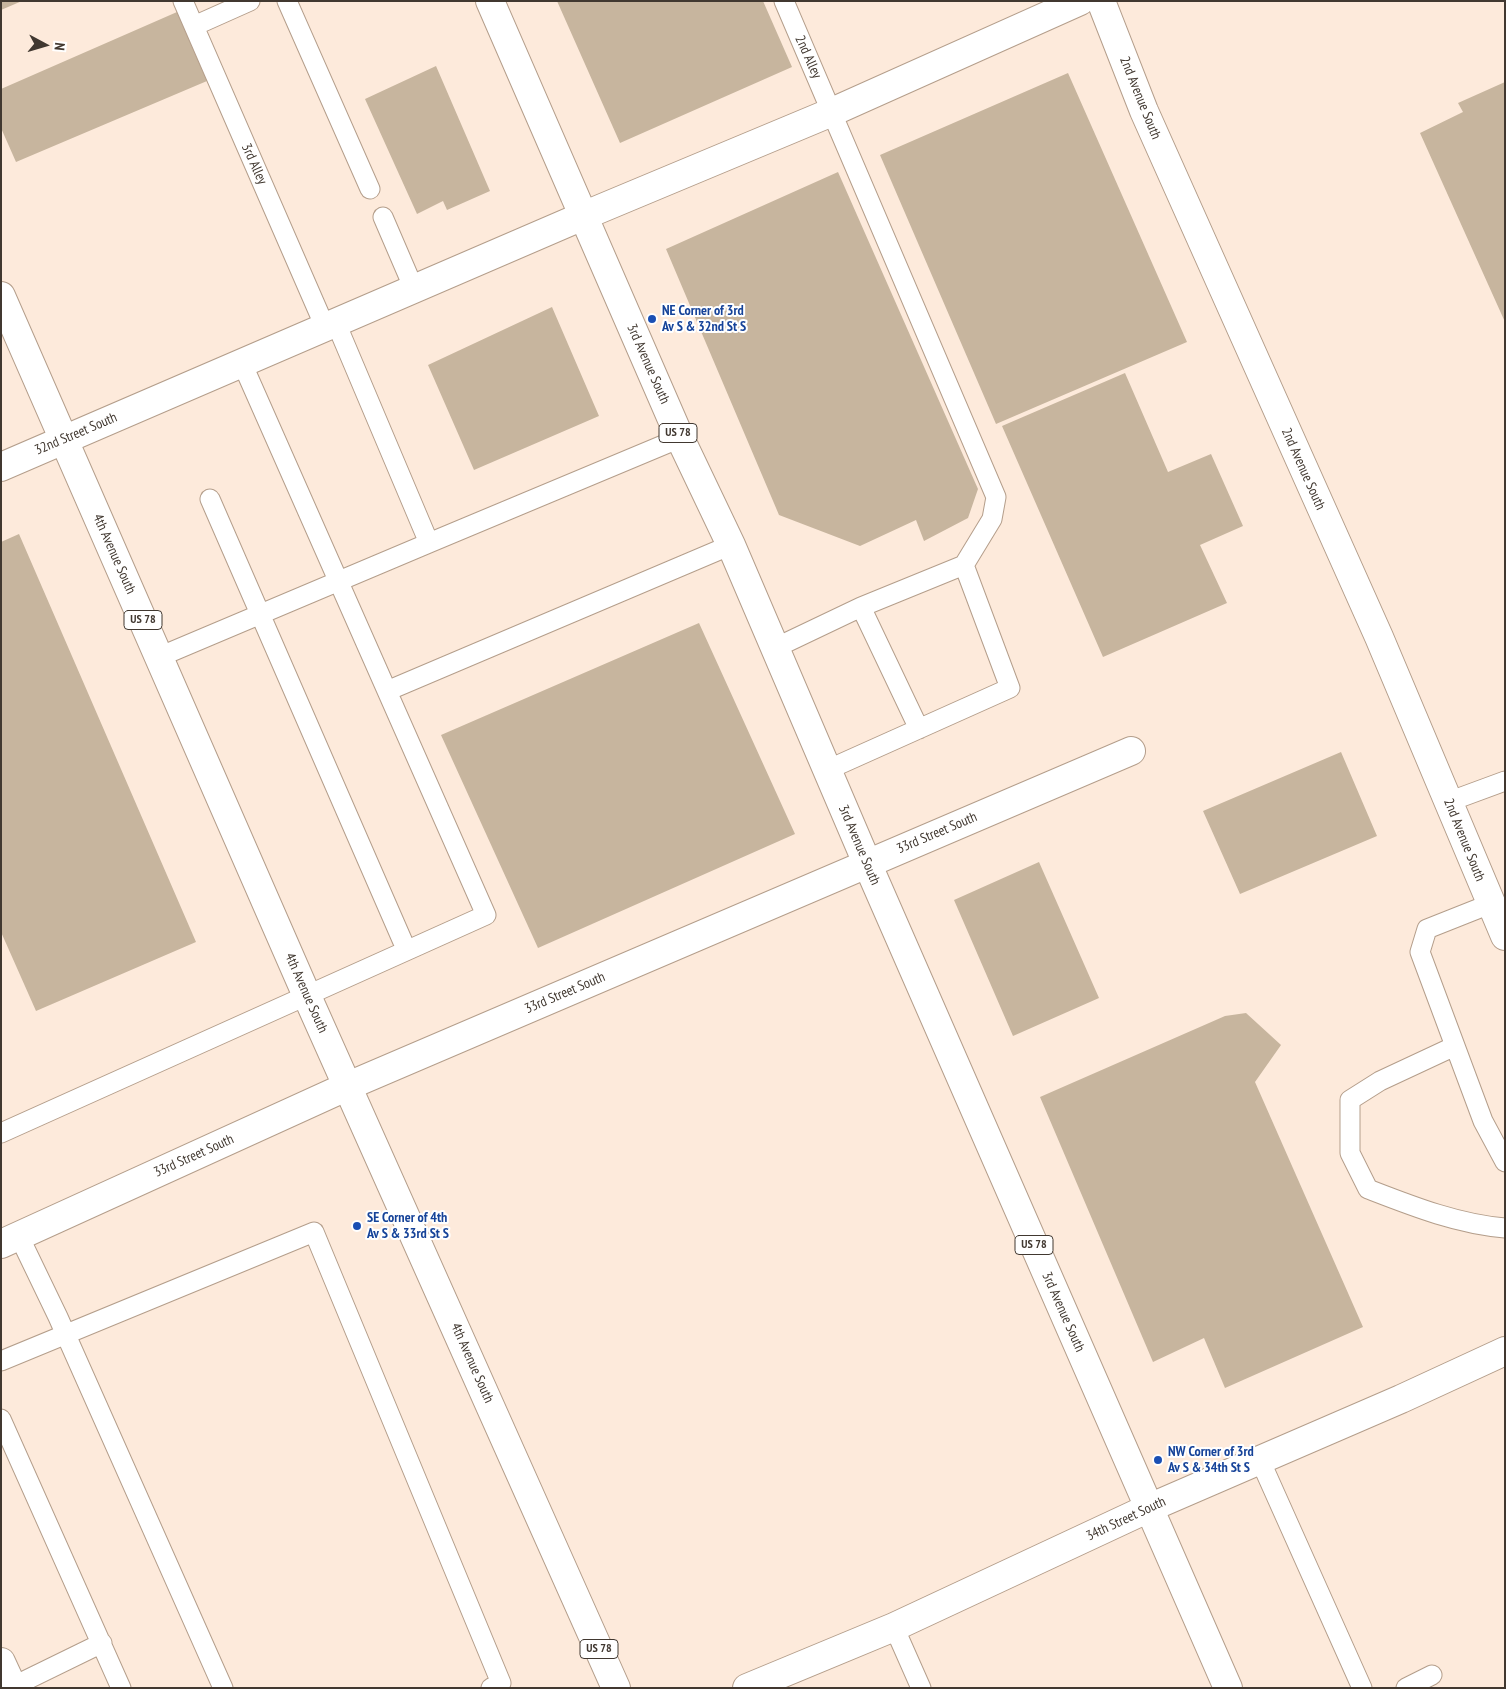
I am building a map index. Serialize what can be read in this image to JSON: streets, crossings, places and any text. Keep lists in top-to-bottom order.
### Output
{
  "streets": {
    "main road": [
      "2nd Avenue South",
      "3rd Avenue South",
      "US 78",
      "32nd Street South",
      "4th Avenue South",
      "33rd Street South",
      "34th Street South"
    ],
    "lane": ["2nd Alley", "3rd Alley"]
  },
  "crossings": [
    ["2nd Alley", "32nd Street South"],
    ["3rd Alley", "32nd Street South"],
    ["3rd Avenue South", "32nd Street South"],
    ["3rd Avenue South", "33rd Street South"],
    ["3rd Avenue South", "34th Street South"],
    ["32nd Street South", "4th Avenue South"],
    ["4th Avenue South", "33rd Street South"]
  ],
  "places": ["NE Corner of 3rd Av S & 32nd St S", "SE Corner of 4th Av S & 33rd St S", "NW Corner of 3rd Av S & 34th St S"],
  "north": "right"
}
